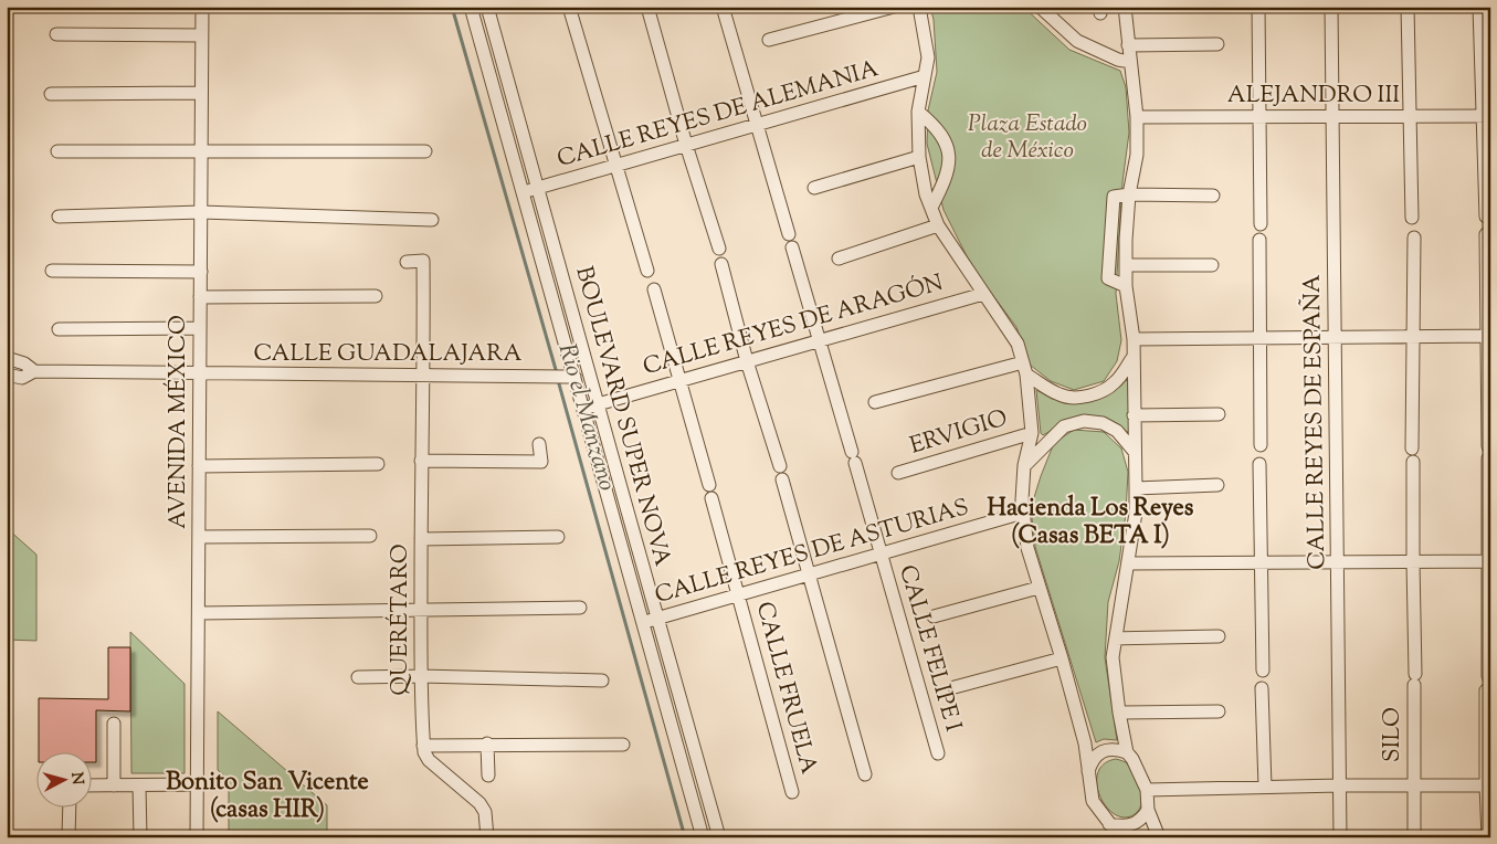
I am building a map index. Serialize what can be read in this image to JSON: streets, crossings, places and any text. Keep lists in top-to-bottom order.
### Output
{
  "streets": {
    "street": [
      "ALEJANDRO III",
      "CALLE REYES DE ALEMANIA",
      "CALLE REYES DE ARAGÓN",
      "CALLE GUADALAJARA",
      "BOULEVARD SUPER NOVA",
      "AVENIDA MÉXICO",
      "CALLE REYES DE ESPAÑA",
      "ERVIGIO",
      "CALLE REYES DE ASTURIAS",
      "QUERÉTARO",
      "CALLE FELIPE I",
      "CALLE FRUELA",
      "SILO"
    ]
  },
  "crossings": [
    ["ALEJANDRO III", "CALLE REYES DE ESPAÑA"],
    ["CALLE REYES DE ALEMANIA", "BOULEVARD SUPER NOVA"],
    ["CALLE REYES DE ARAGÓN", "BOULEVARD SUPER NOVA"],
    ["CALLE REYES DE ARAGÓN", "CALLE FELIPE I"],
    ["CALLE GUADALAJARA", "BOULEVARD SUPER NOVA"],
    ["CALLE GUADALAJARA", "AVENIDA MÉXICO"],
    ["CALLE GUADALAJARA", "QUERÉTARO"],
    ["BOULEVARD SUPER NOVA", "CALLE REYES DE ASTURIAS"],
    ["CALLE REYES DE ASTURIAS", "CALLE FELIPE I"],
    ["CALLE REYES DE ASTURIAS", "CALLE FRUELA"]
  ],
  "districts": ["Hacienda Los Reyes (Casas BETA I)", "Bonito San Vicente (casas HIR)"],
  "water": ["Rio el Manzano"],
  "parks": ["Plaza Estado de México"],
  "north": "right"
}
